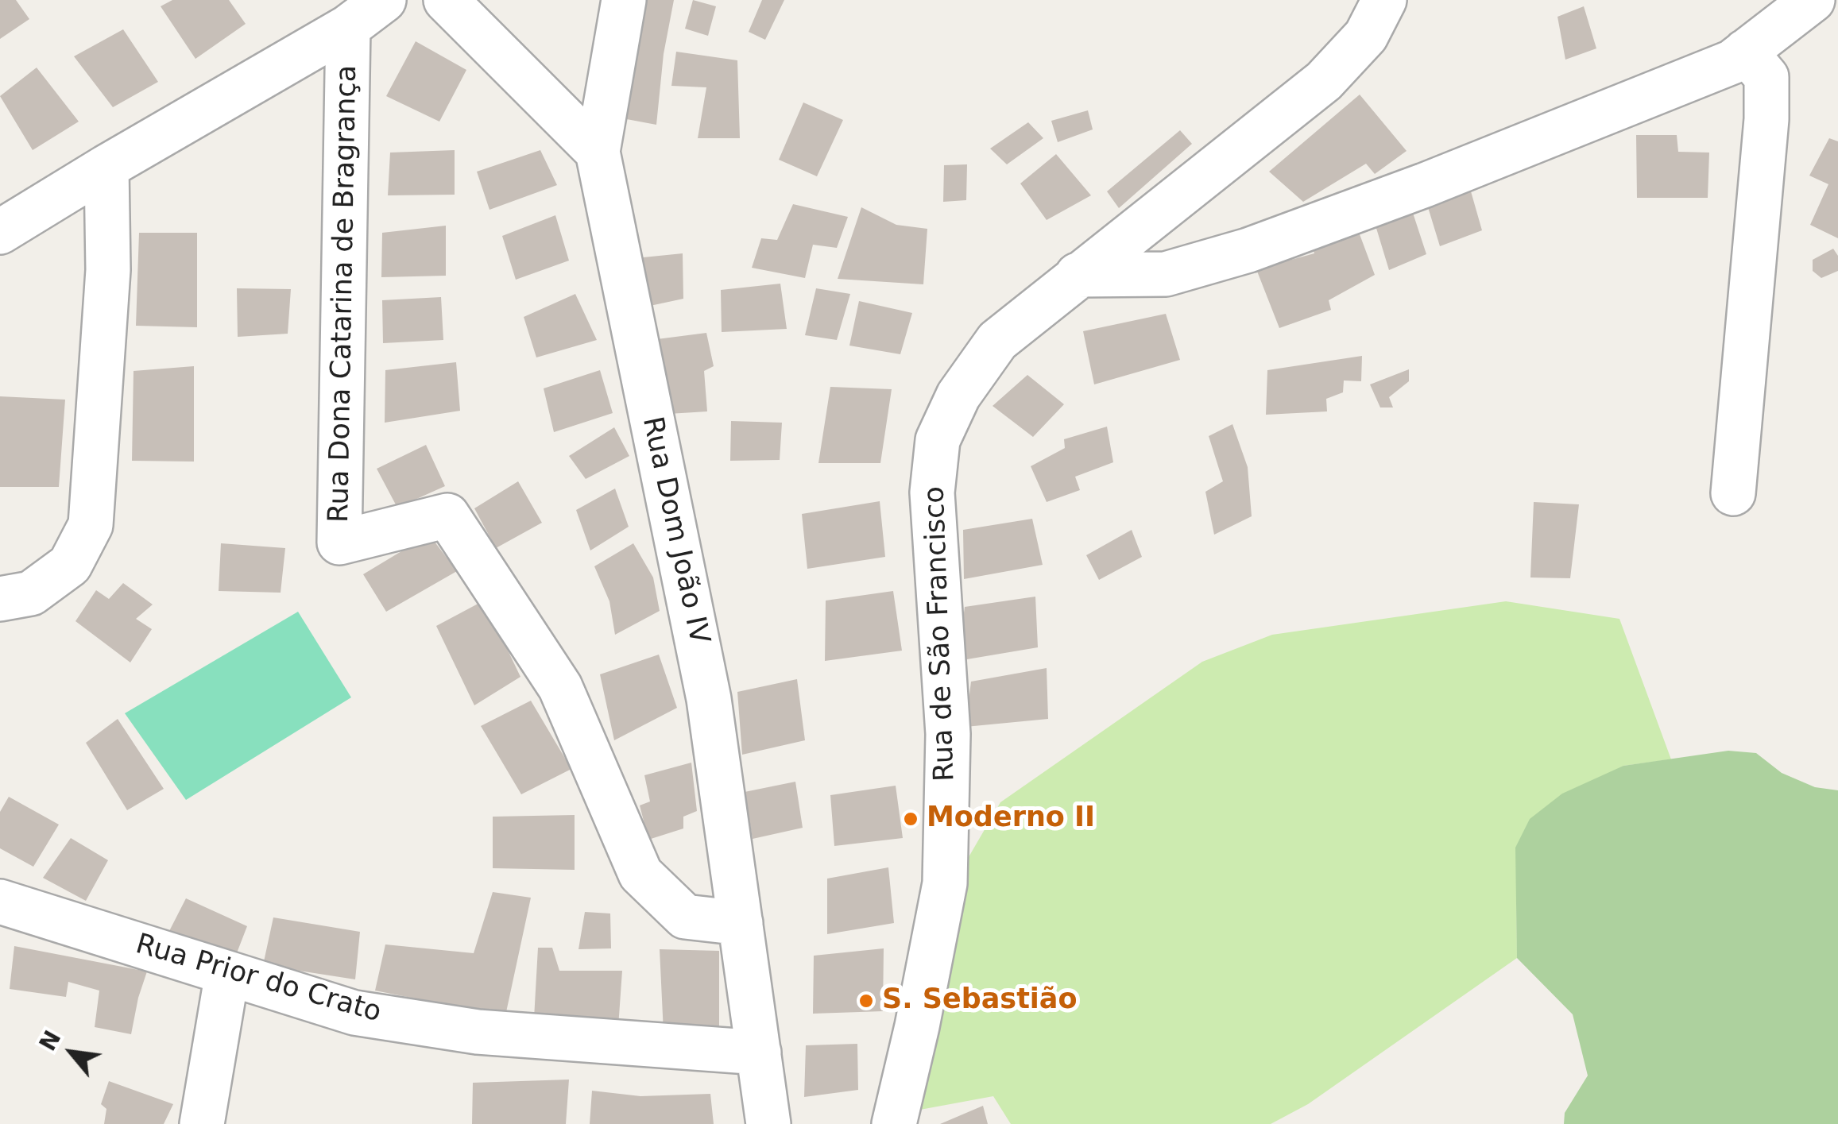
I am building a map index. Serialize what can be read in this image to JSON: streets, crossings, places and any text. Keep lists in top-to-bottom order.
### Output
{
  "streets": {
    "street": [
      "Rua Dona Catarina de Bragrança",
      "Rua Dom João IV",
      "Rua de São Francisco",
      "Rua Prior do Crato"
    ]
  },
  "crossings": [
    ["Rua Dona Catarina de Bragrança", "Rua Dom João IV"],
    ["Rua Dom João IV", "Rua Prior do Crato"]
  ],
  "places": ["Moderno II", "S. Sebastião"],
  "north": "top left"
}
